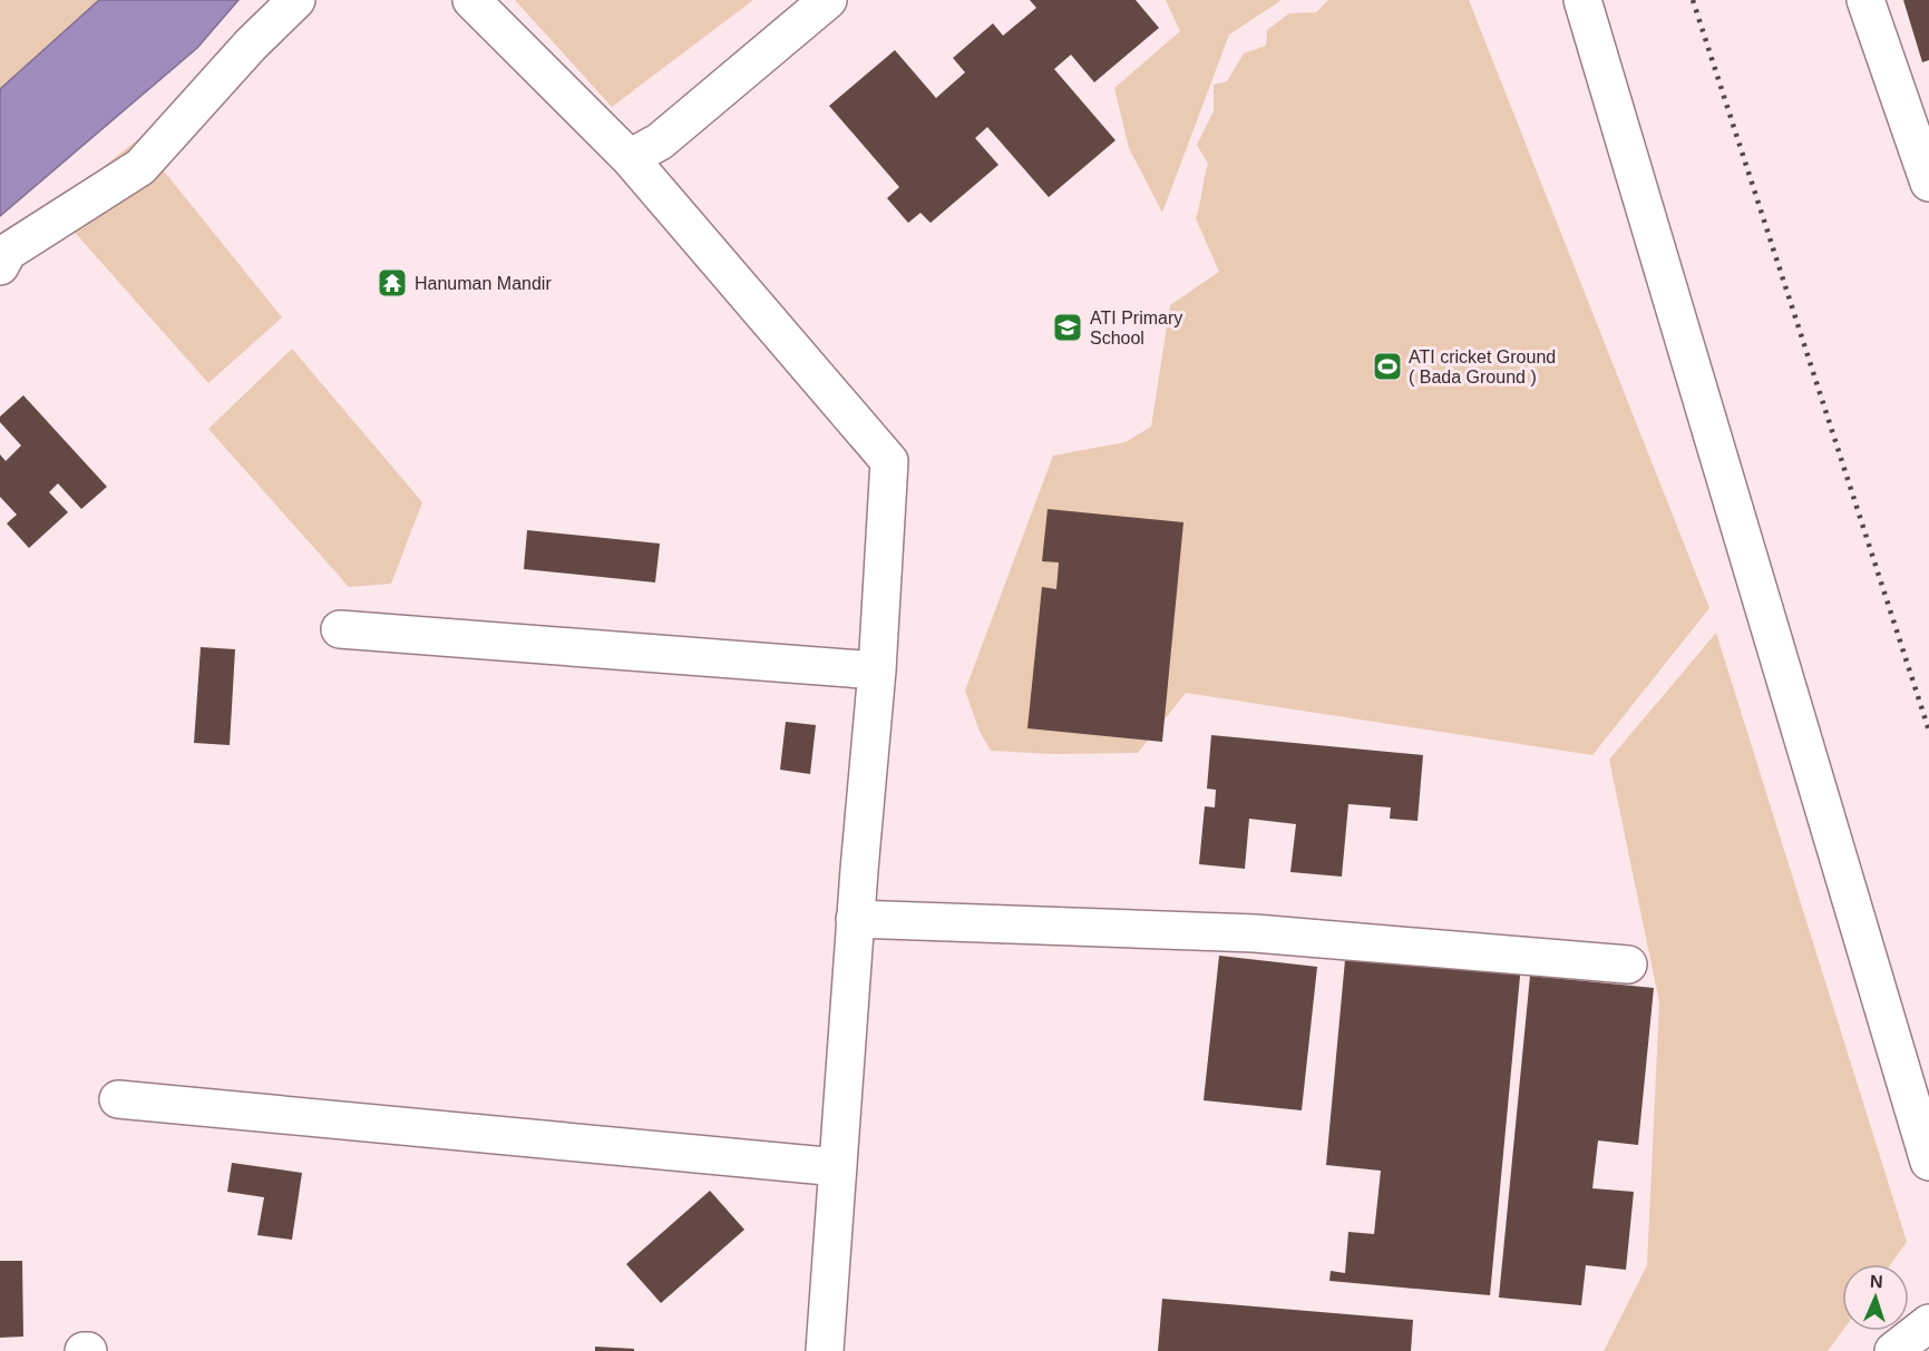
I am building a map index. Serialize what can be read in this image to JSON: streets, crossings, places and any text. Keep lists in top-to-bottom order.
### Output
{
  "places": {
    "temple": ["Hanuman Mandir"],
    "school or university": ["ATI Primary School"],
    "sports": ["ATI cricket Ground ( Bada Ground )"]
  },
  "north": "top"
}
